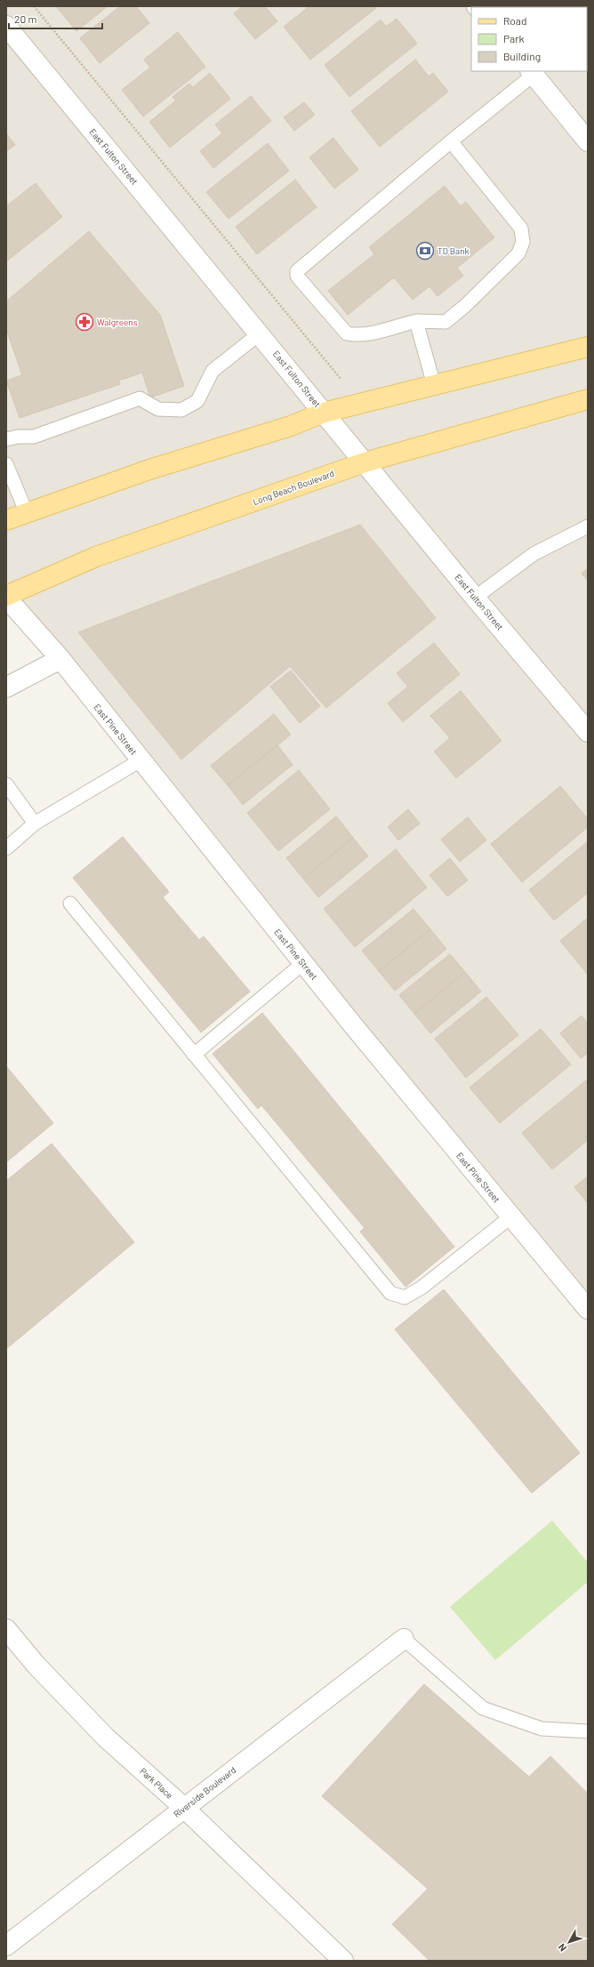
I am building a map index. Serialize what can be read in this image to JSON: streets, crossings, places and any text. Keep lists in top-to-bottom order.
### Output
{
  "streets": {
    "main road": ["Long Beach Boulevard"],
    "street": [
      "East Fulton Street",
      "East Pine Street",
      "Park Place",
      "Riverside Boulevard"
    ]
  },
  "crossings": [
    ["East Fulton Street", "Long Beach Boulevard"],
    ["Long Beach Boulevard", "East Pine Street"],
    ["Park Place", "Riverside Boulevard"]
  ],
  "places": {
    "bank": ["TD Bank"],
    "pharmacy": ["Walgreens"]
  },
  "legend": ["Road", "Park", "Building"],
  "scale_bar": "20 m",
  "north": "bottom left"
}
